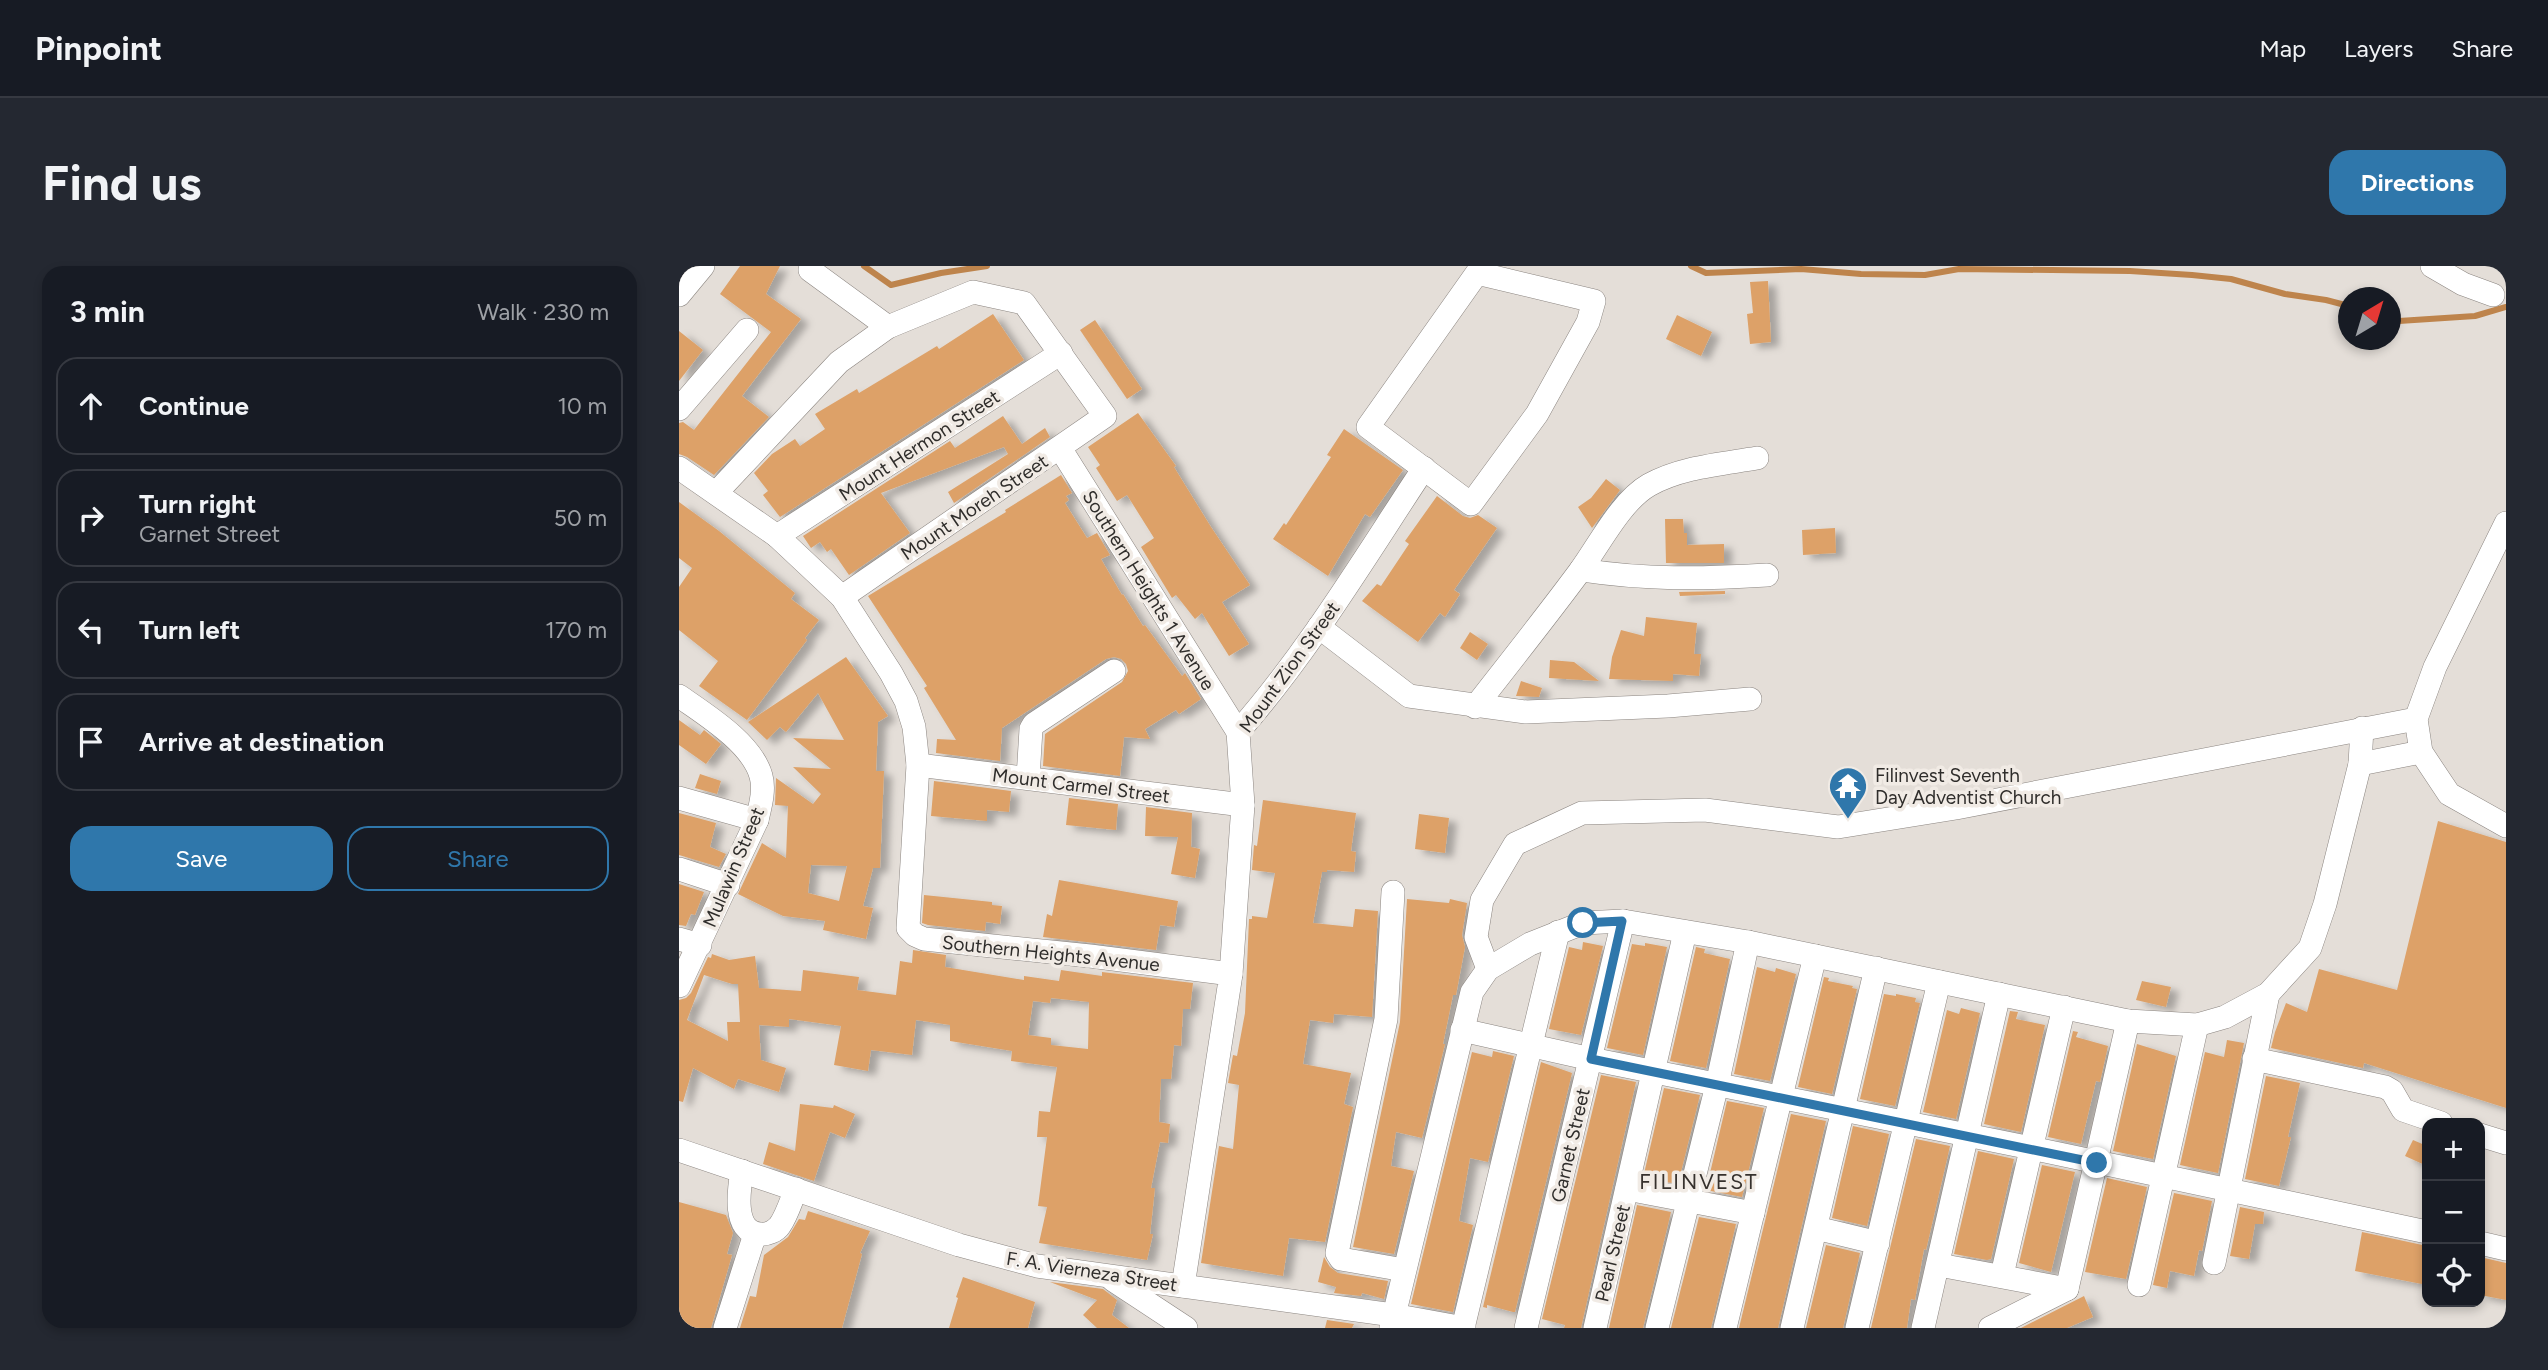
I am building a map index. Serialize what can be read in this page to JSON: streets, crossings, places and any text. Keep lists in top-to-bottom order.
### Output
{
  "streets": {
    "street": [
      "Mount Hermon Street",
      "Mount Moreh Street",
      "Southern Heights 1 Avenue",
      "Mount Zion Street",
      "Mount Carmel Street",
      "Mulawin Street",
      "Southern Heights Avenue",
      "Garnet Street",
      "Pearl Street",
      "F. A. Vierneza Street"
    ]
  },
  "crossings": [
    ["Mount Hermon Street", "Mount Moreh Street"],
    ["Mount Hermon Street", "Southern Heights Avenue"],
    ["Mount Moreh Street", "Southern Heights 1 Avenue"],
    ["Mount Moreh Street", "Southern Heights Avenue"],
    ["Southern Heights 1 Avenue", "Mount Zion Street"],
    ["Mount Zion Street", "Mount Carmel Street"],
    ["Mount Zion Street", "Southern Heights Avenue"],
    ["Mount Carmel Street", "Southern Heights Avenue"]
  ],
  "districts": ["FILINVEST"],
  "places": {
    "temple": ["Filinvest Seventh Day Adventist Church"]
  },
  "north": "top right",
  "page": {
    "header": "Pinpoint",
    "nav": ["Map", "Layers", "Share"],
    "buttons": [
      "Directions",
      ["Save", "Share"]
    ],
    "title": "Find us",
    "heading": ["3 min", "Walk · 230 m"],
    "list": [
      ["Continue", "10 m"],
      ["Turn right", "Garnet Street", "50 m"],
      ["Turn left", "170 m"],
      "Arrive at destination"
    ],
    "map_buttons": ["+", "−"]
  }
}
